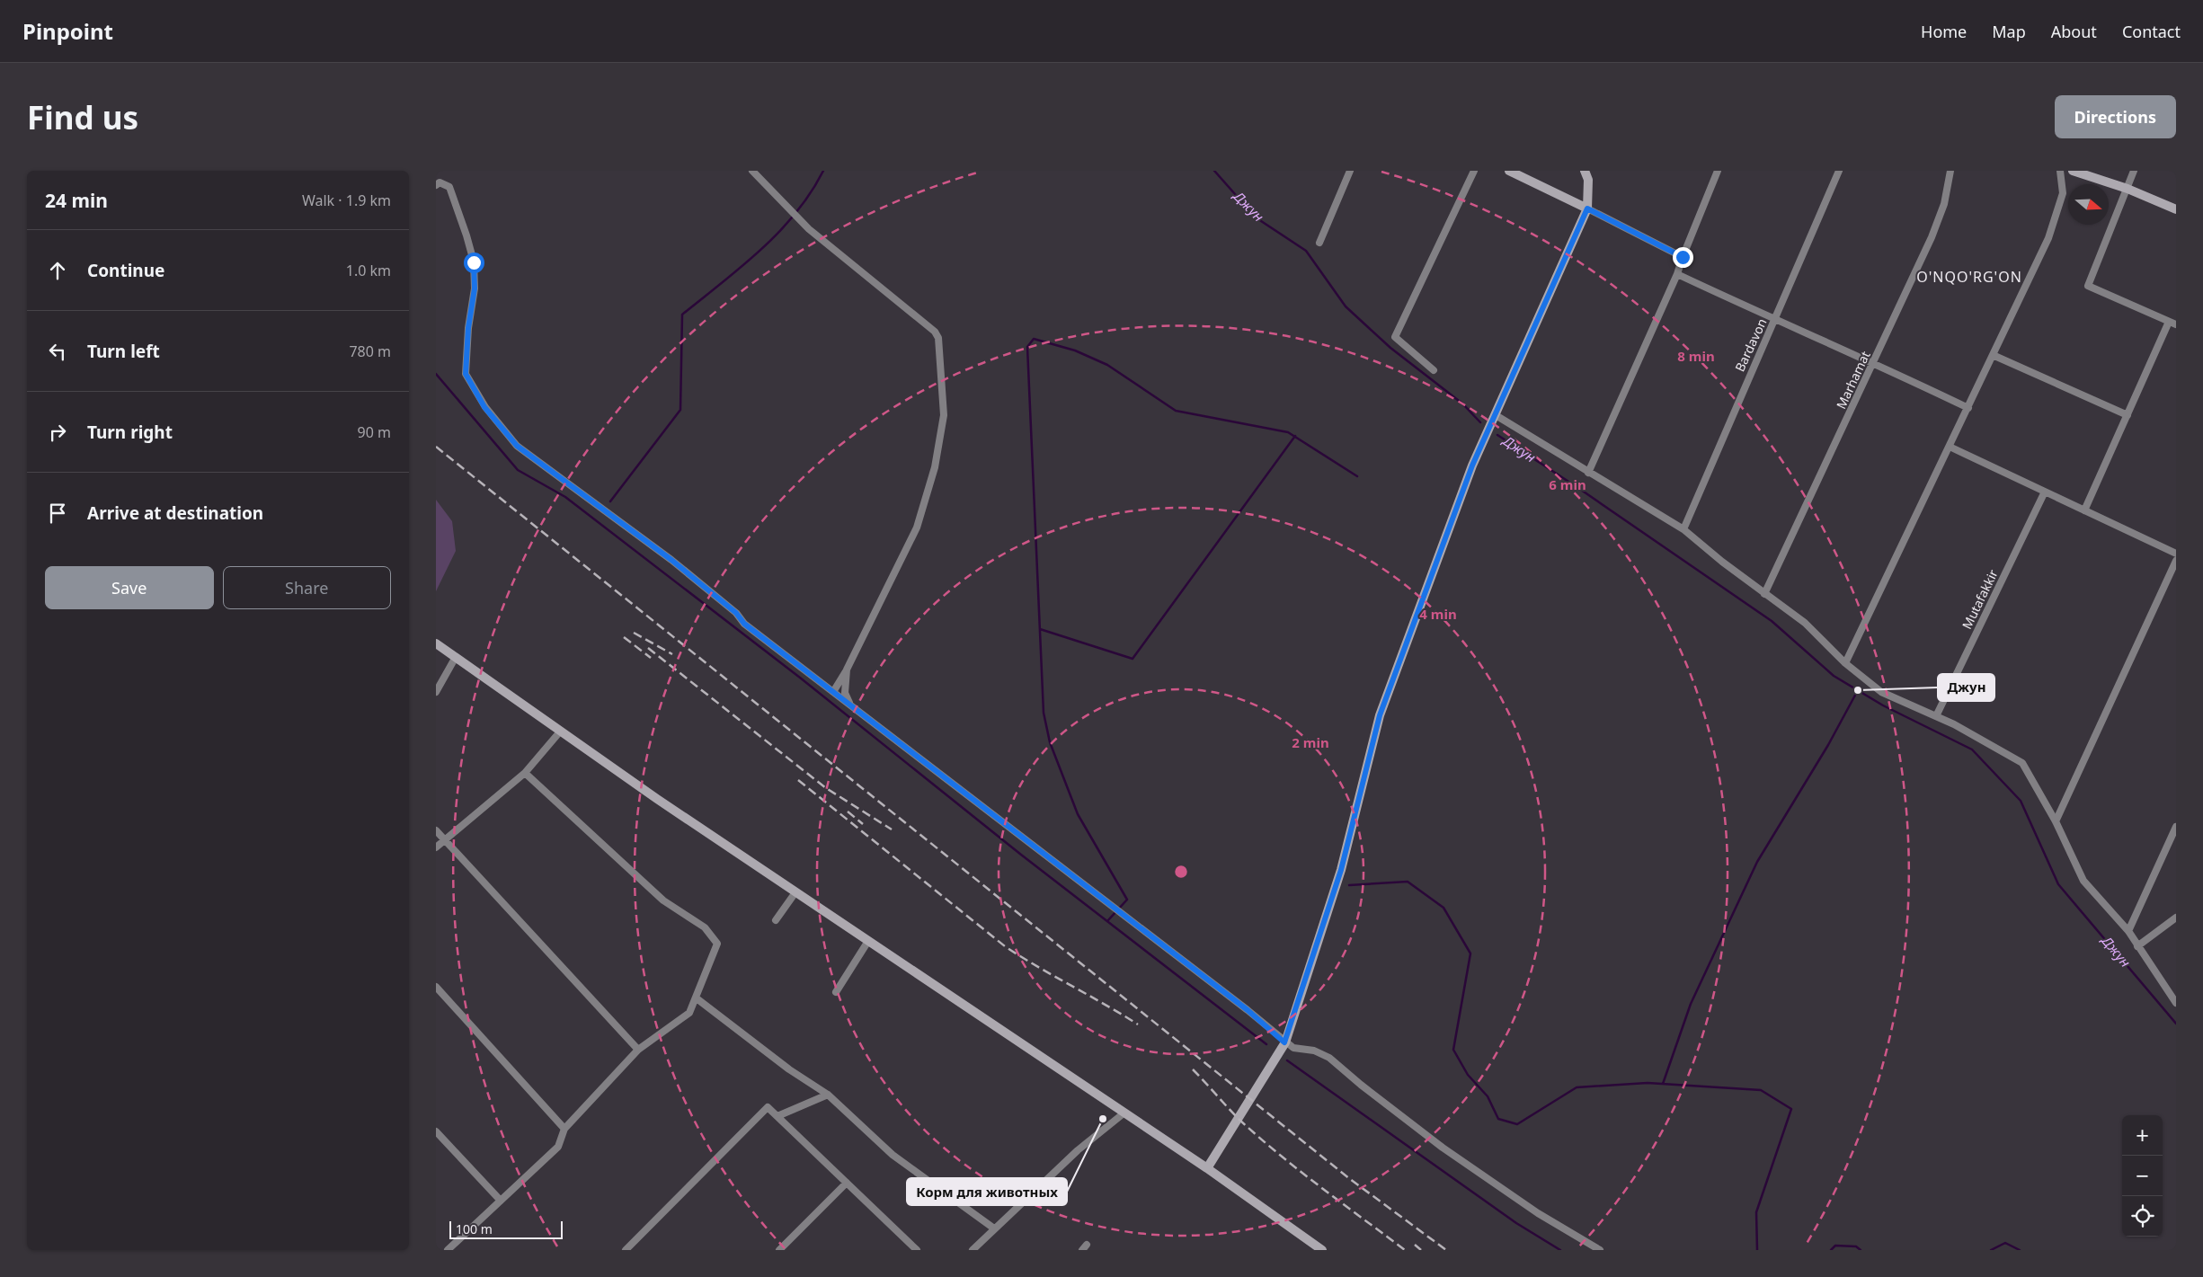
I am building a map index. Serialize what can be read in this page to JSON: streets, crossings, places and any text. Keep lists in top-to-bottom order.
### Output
{
  "streets": {
    "street": ["Bardavon", "Marhamat", "Mutafakkir"]
  },
  "districts": ["O'NQO'RG'ON"],
  "water": ["Джун"],
  "places": ["Джун", "Корм для животных"],
  "scale_bar": "100 m",
  "north": "right",
  "page": {
    "header": "Pinpoint",
    "nav": [
      "Home",
      "Map",
      "About",
      "Contact"
    ],
    "buttons": [
      "Directions",
      ["Save", "Share"]
    ],
    "title": "Find us",
    "heading": ["24 min", "Walk · 1.9 km"],
    "list": [
      ["Continue", "1.0 km"],
      ["Turn left", "780 m"],
      ["Turn right", "90 m"],
      "Arrive at destination"
    ],
    "map_buttons": ["+", "−"],
    "scale": "100 m"
  },
  "rings": [
    "8 min",
    "6 min",
    "4 min",
    "2 min"
  ]
}
